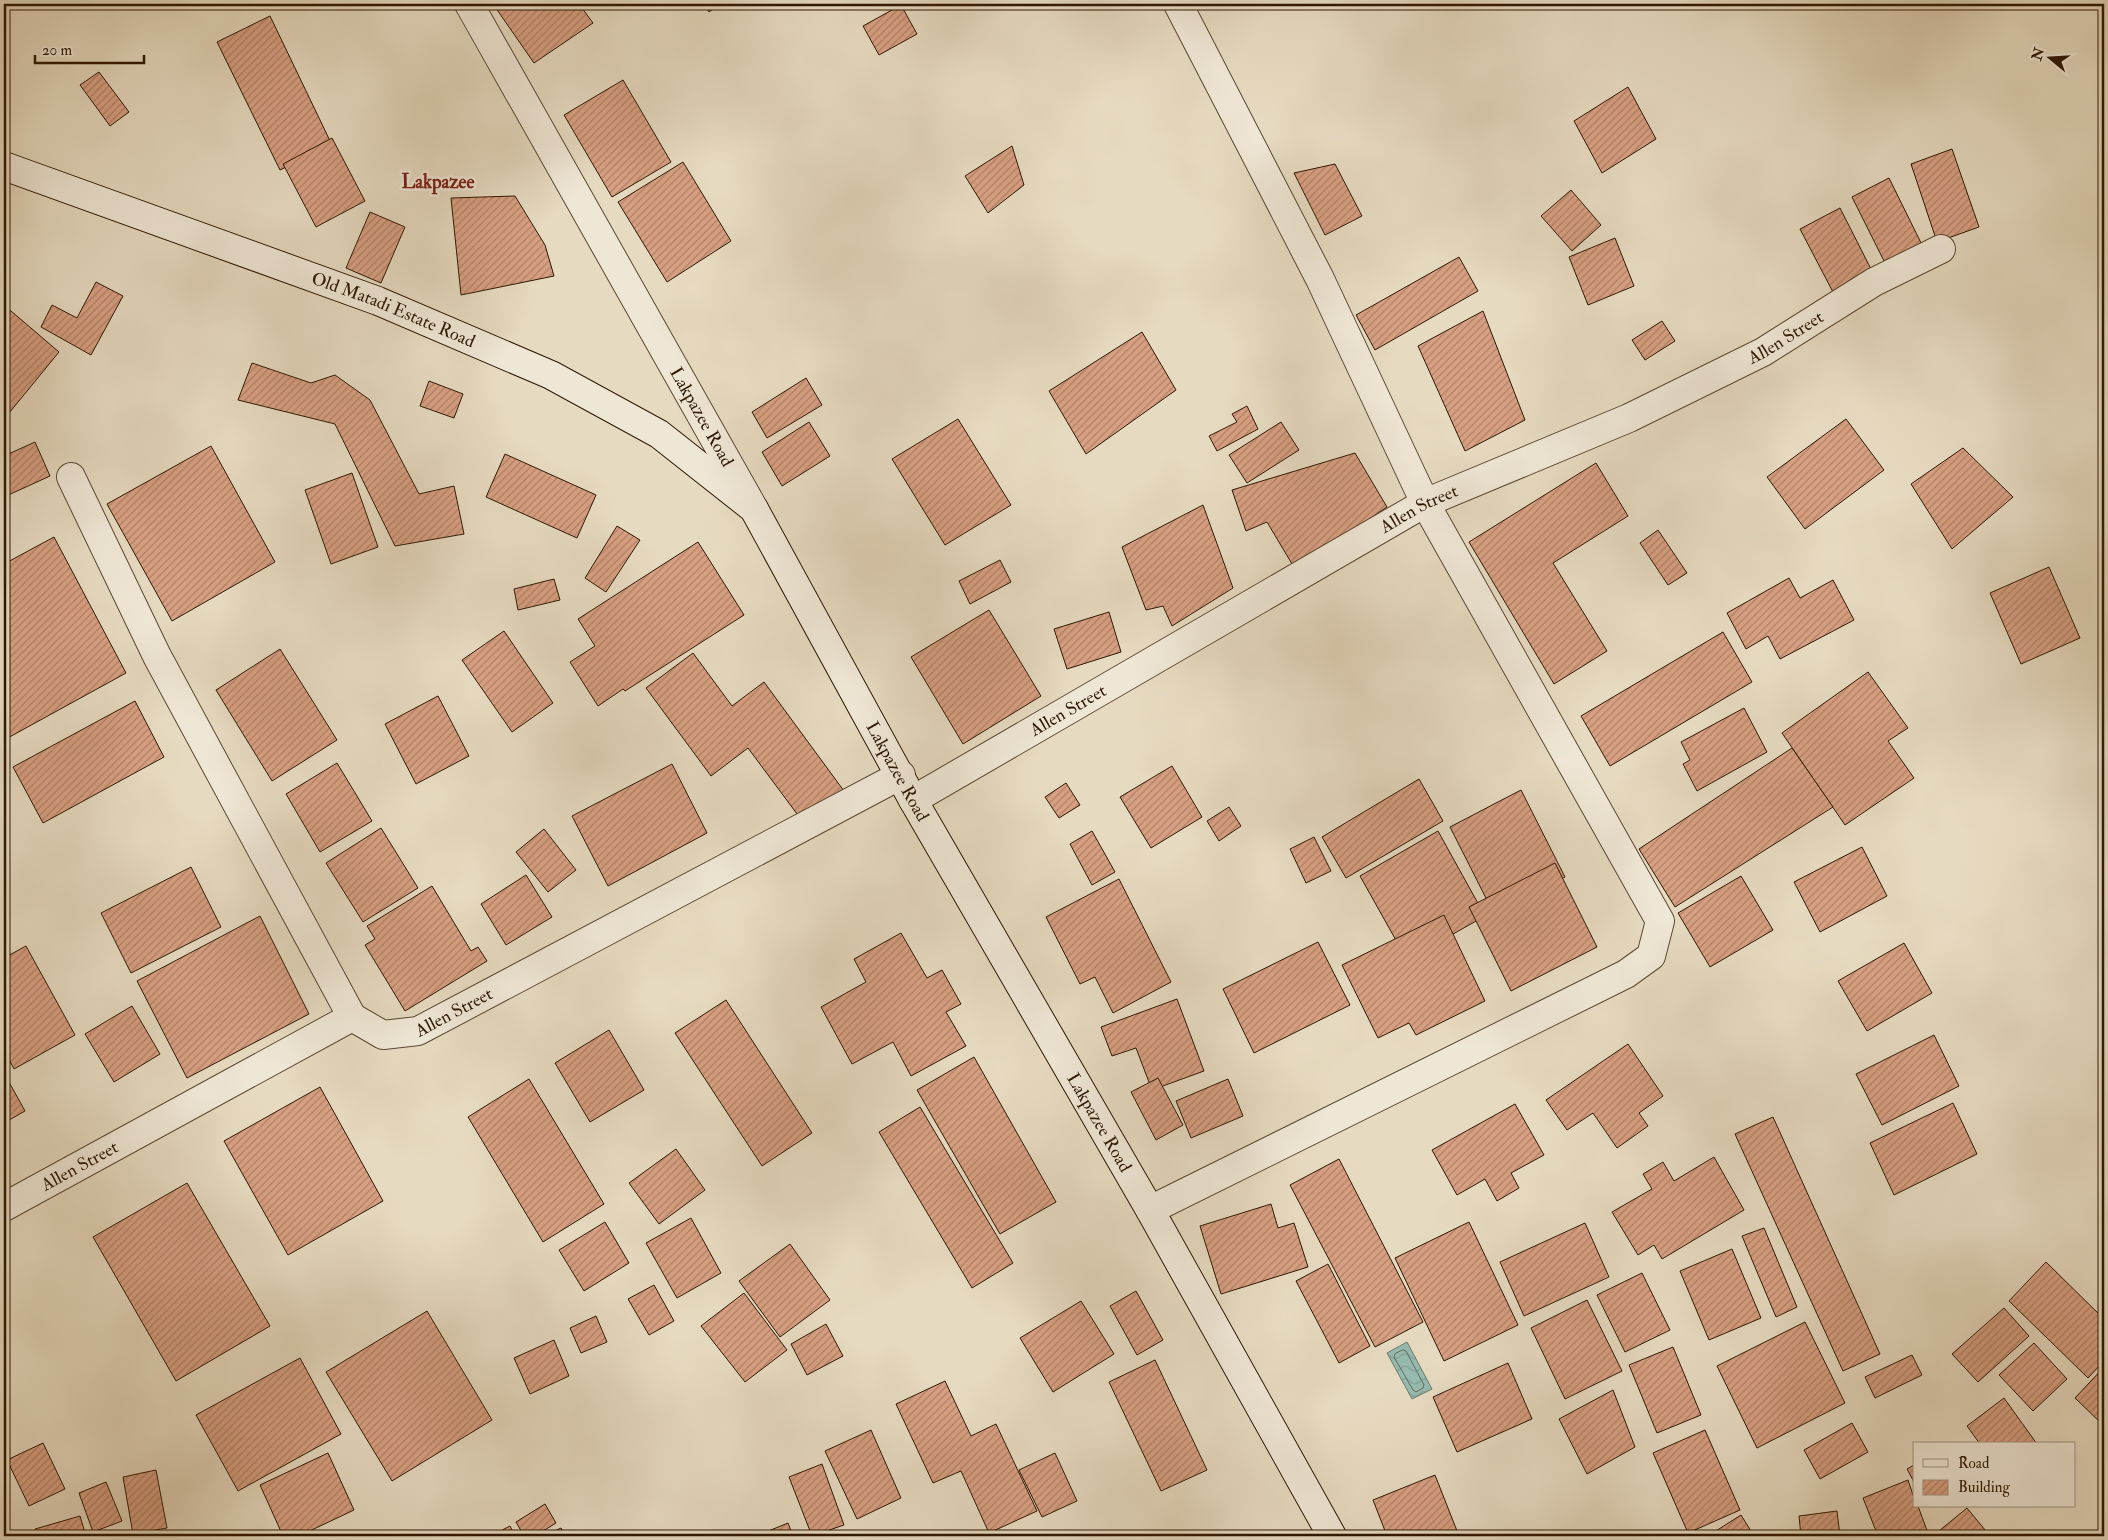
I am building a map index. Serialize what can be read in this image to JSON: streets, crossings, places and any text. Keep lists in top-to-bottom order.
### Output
{
  "streets": {
    "street": ["Old Matadi Estate Road", "Allen Street", "Lakpazee Road"]
  },
  "crossings": [
    ["Old Matadi Estate Road", "Lakpazee Road"],
    ["Allen Street", "Lakpazee Road"]
  ],
  "districts": ["Lakpazee"],
  "legend": ["Road", "Building"],
  "scale_bar": "20 m",
  "north": "left"
}
